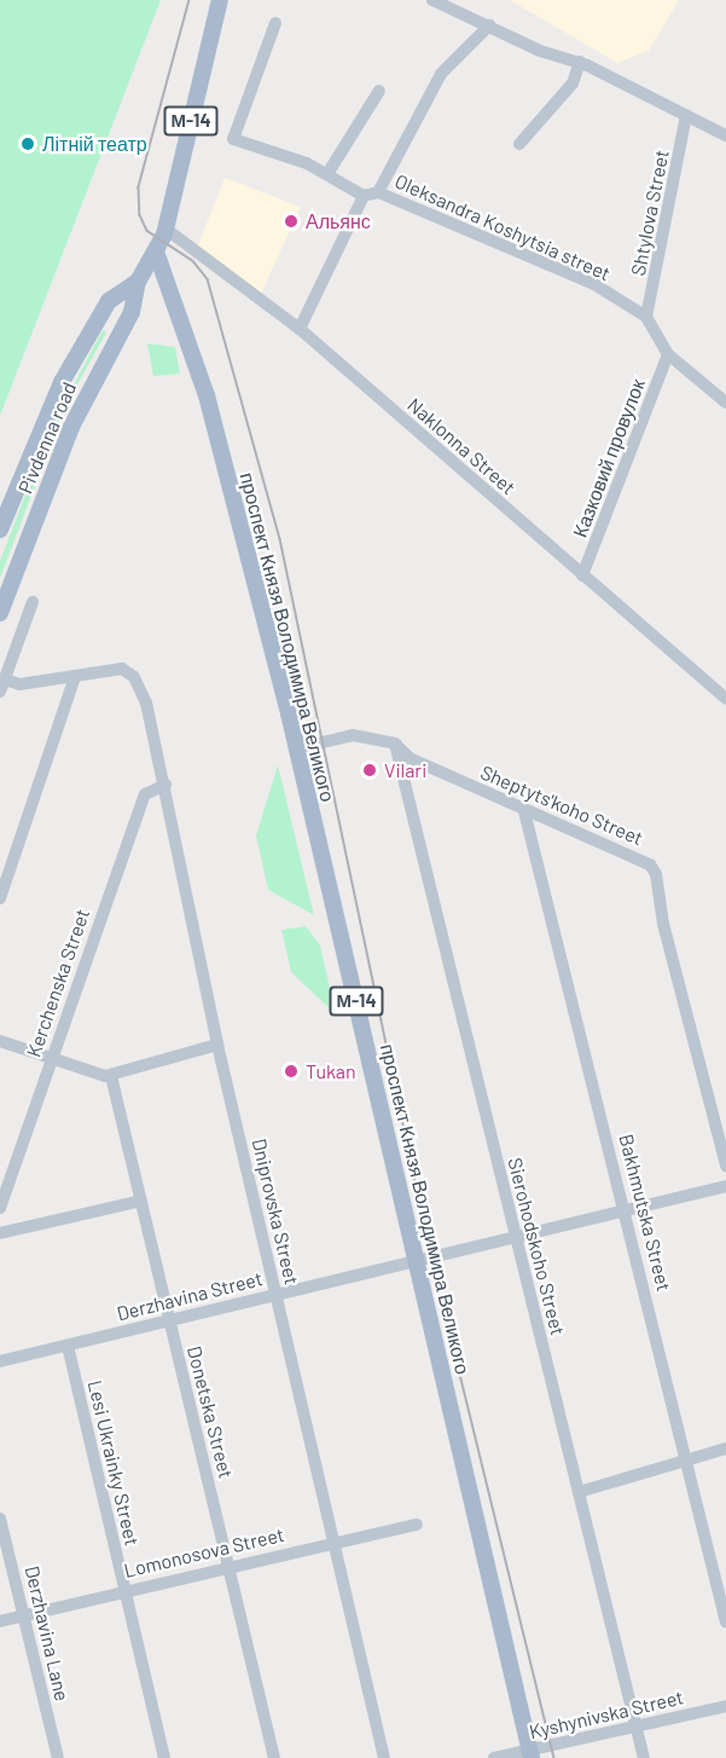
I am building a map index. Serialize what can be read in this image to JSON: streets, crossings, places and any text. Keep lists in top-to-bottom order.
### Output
{
  "streets": {
    "main road": ["М-14", "Pivdenna road", "проспект Князя Володимира Великого"],
    "street": [
      "Shtylova Street",
      "Oleksandra Koshytsia street",
      "Naklonna Street",
      "Казковий провулок",
      "Sheptyts'koho Street",
      "Kerchenska Street",
      "Dniprovska Street",
      "Bakhmutska Street",
      "Sierohodskoho Street",
      "Derzhavina Street",
      "Donetska Street",
      "Lesi Ukrainky Street",
      "Lomonosova Street",
      "Derzhavina Lane",
      "Kyshynivska Street"
    ]
  },
  "crossings": [
    ["М-14", "Pivdenna road"],
    ["М-14", "Naklonna Street"],
    ["М-14", "проспект Князя Володимира Великого"],
    ["Shtylova Street", "Oleksandra Koshytsia street"],
    ["Oleksandra Koshytsia street", "Казковий провулок"],
    ["Naklonna Street", "Казковий провулок"],
    ["проспект Князя Володимира Великого", "Sheptyts'koho Street"],
    ["проспект Князя Володимира Великого", "Derzhavina Street"],
    ["проспект Князя Володимира Великого", "Kyshynivska Street"],
    ["Sheptyts'koho Street", "Bakhmutska Street"],
    ["Sheptyts'koho Street", "Sierohodskoho Street"],
    ["Kerchenska Street", "Dniprovska Street"],
    ["Dniprovska Street", "Derzhavina Street"],
    ["Dniprovska Street", "Lomonosova Street"],
    ["Bakhmutska Street", "Derzhavina Street"],
    ["Sierohodskoho Street", "Derzhavina Street"],
    ["Sierohodskoho Street", "Kyshynivska Street"],
    ["Derzhavina Street", "Donetska Street"],
    ["Derzhavina Street", "Lesi Ukrainky Street"],
    ["Donetska Street", "Lomonosova Street"],
    ["Lesi Ukrainky Street", "Lomonosova Street"],
    ["Lomonosova Street", "Derzhavina Lane"]
  ],
  "places": [
    "Літній театр",
    "Альянс",
    "Vilari",
    "Tukan"
  ]
}
